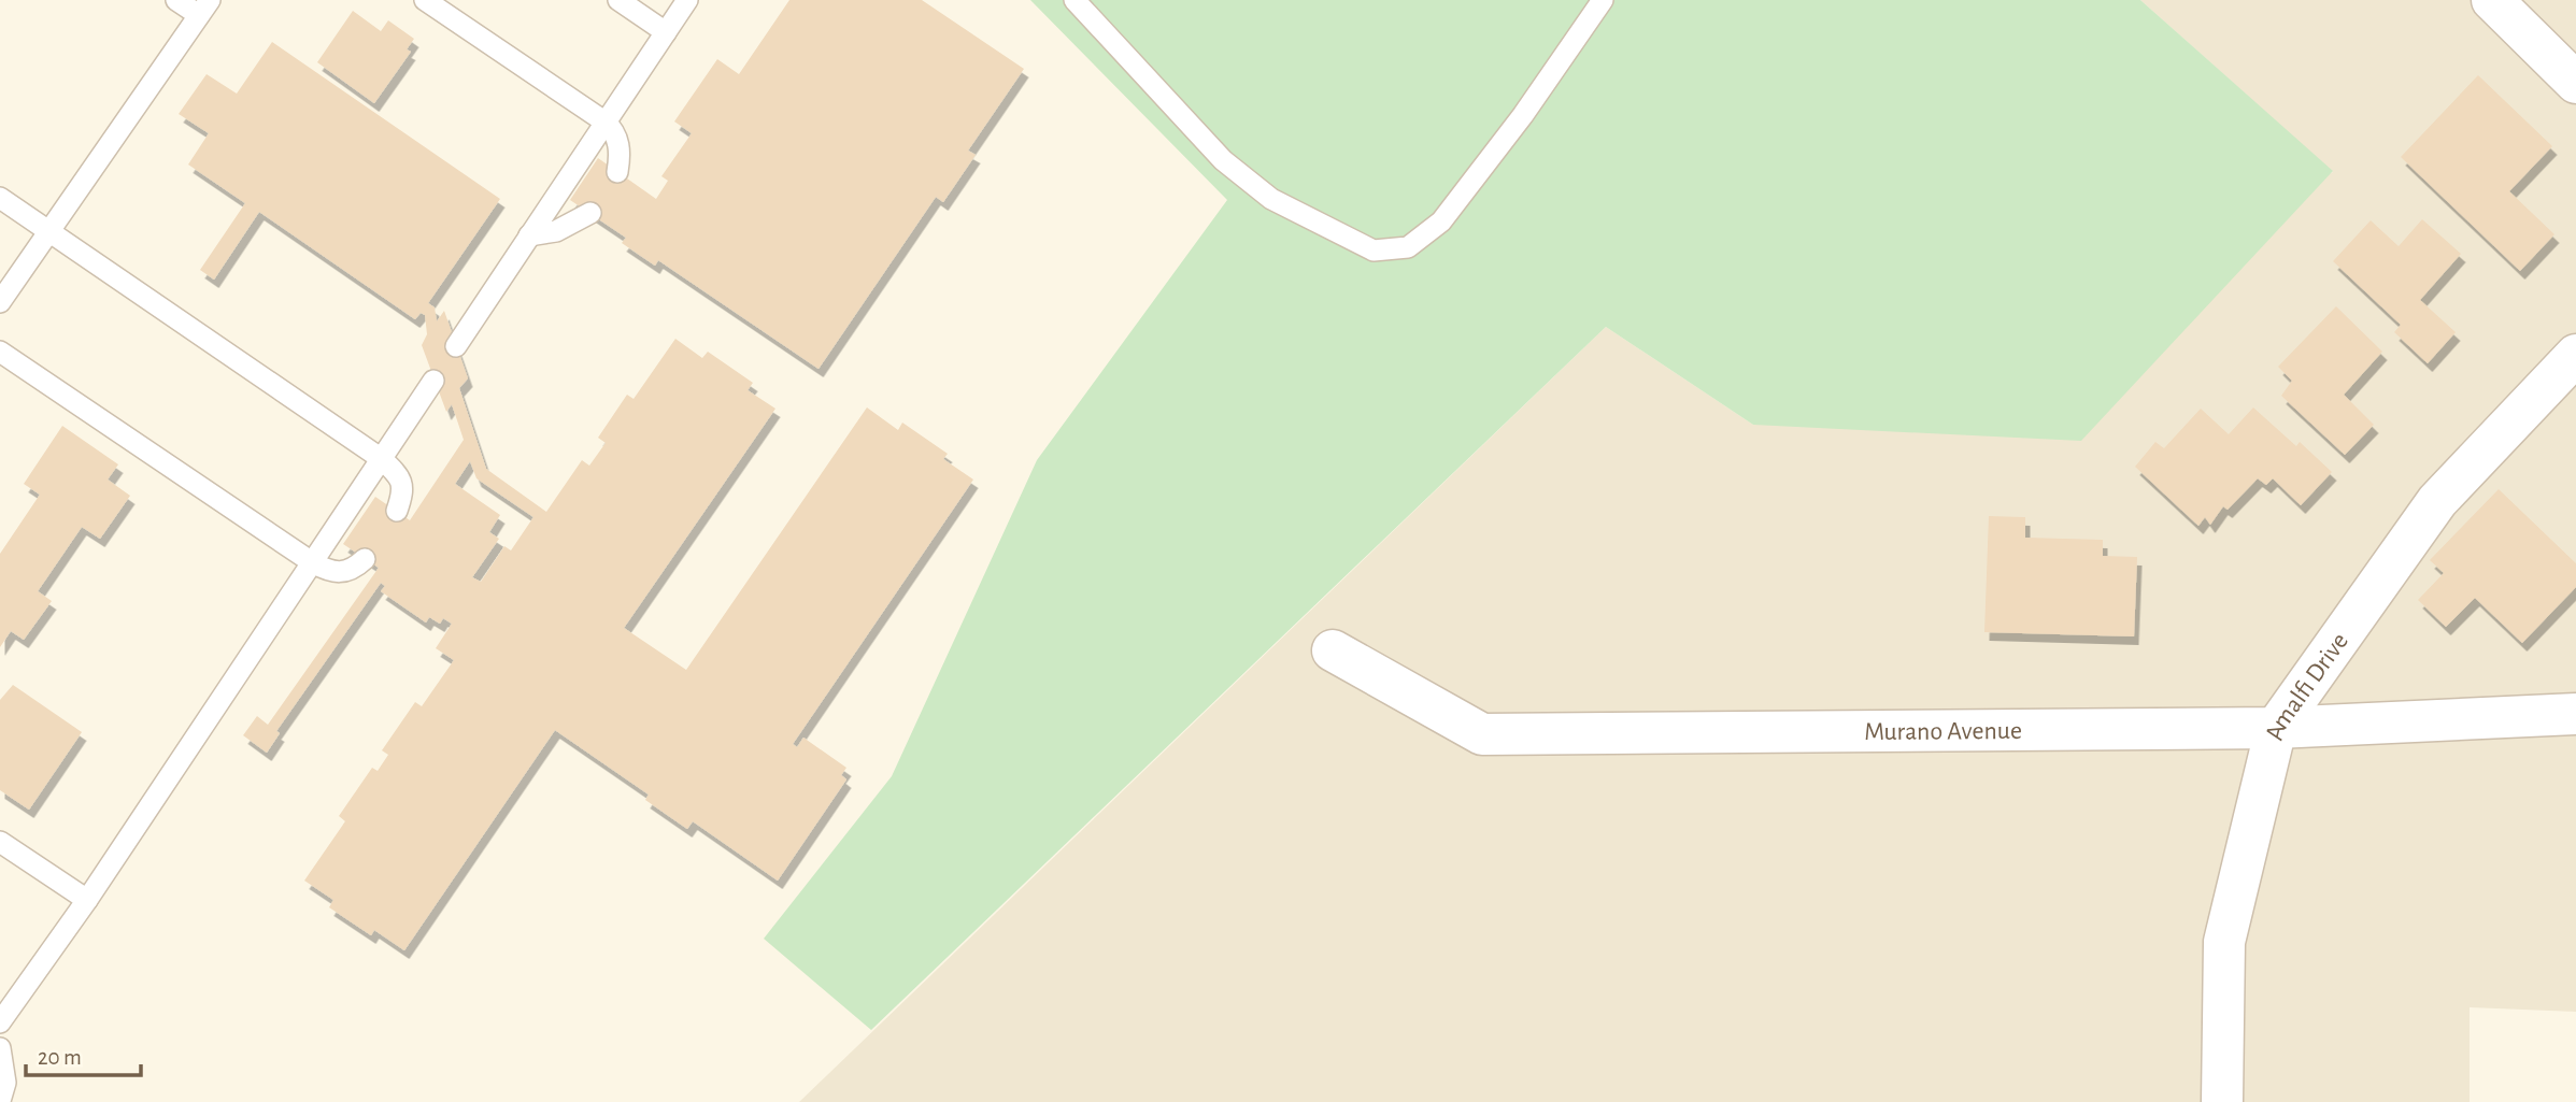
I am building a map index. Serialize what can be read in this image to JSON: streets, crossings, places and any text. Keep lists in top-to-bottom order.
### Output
{
  "streets": {
    "street": ["Amalfi Drive", "Murano Avenue"]
  },
  "crossings": [
    ["Amalfi Drive", "Murano Avenue"]
  ],
  "scale_bar": "20 m"
}
